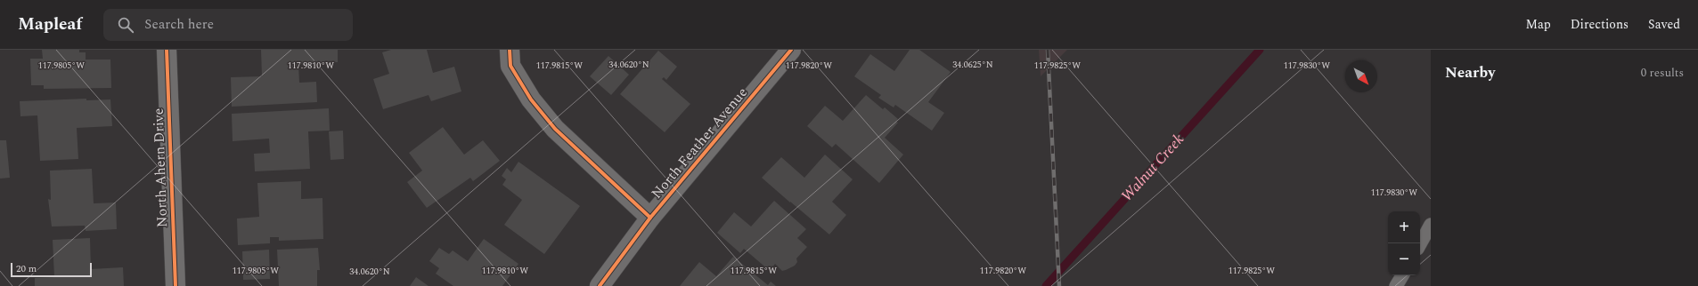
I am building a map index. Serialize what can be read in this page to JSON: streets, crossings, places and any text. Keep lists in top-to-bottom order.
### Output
{
  "streets": {
    "street": ["North Feather Avenue", "North Ahern Drive"]
  },
  "water": ["Walnut Creek"],
  "scale_bar": "20 m",
  "north": "bottom right",
  "page": {
    "header": "Mapleaf",
    "search": "Search here",
    "nav": ["Map", "Directions", "Saved"],
    "heading": ["Nearby", "0 results"],
    "map_buttons": ["+", "−"],
    "scale": "20 m"
  },
  "coordinates": [
    "34.0620°N",
    "34.0625°N",
    "117.9825°W",
    "117.9805°W",
    "117.9810°W",
    "117.9815°W",
    "117.9820°W",
    "117.9830°W"
  ]
}
